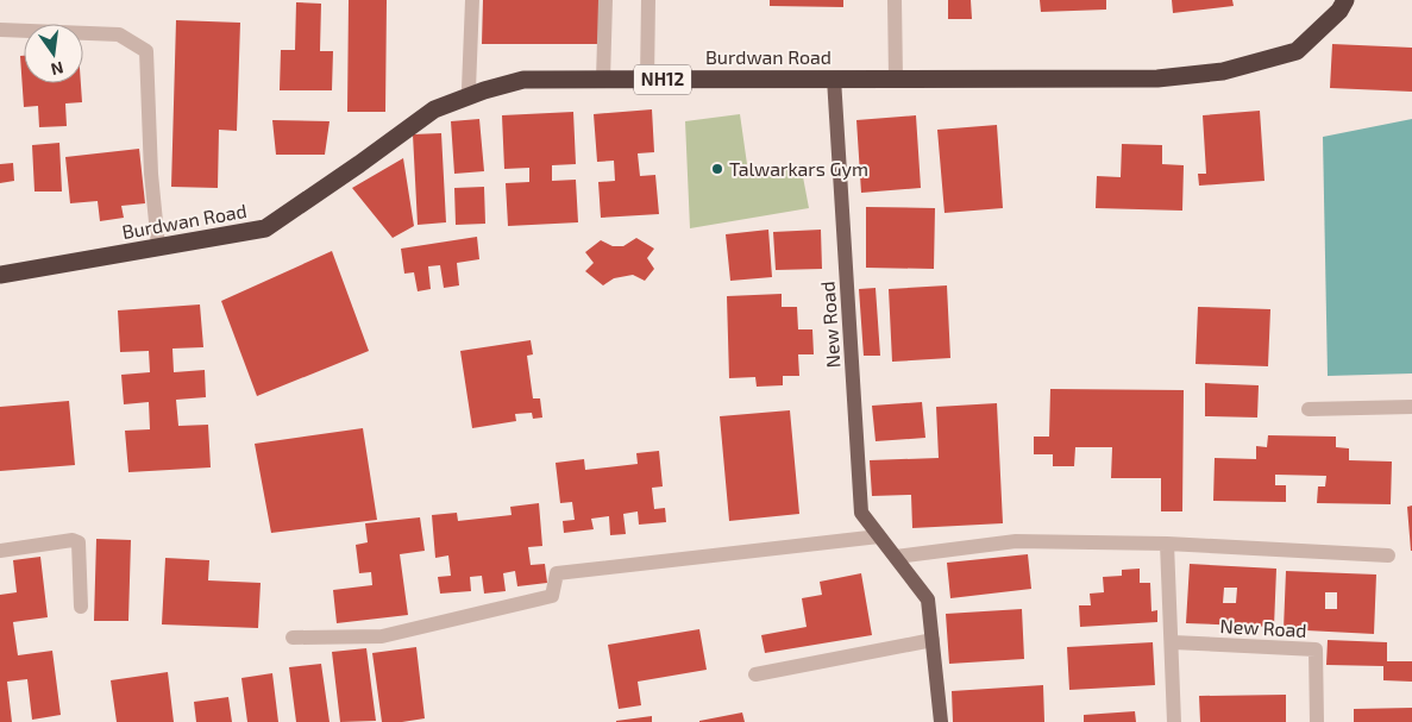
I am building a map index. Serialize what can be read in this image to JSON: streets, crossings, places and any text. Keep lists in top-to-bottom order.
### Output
{
  "streets": {
    "highway": ["Burdwan Road", "NH12"],
    "main road": ["New Road"]
  },
  "crossings": [
    ["Burdwan Road", "New Road"]
  ],
  "places": ["Talwarkars Gym"],
  "north": "bottom"
}
